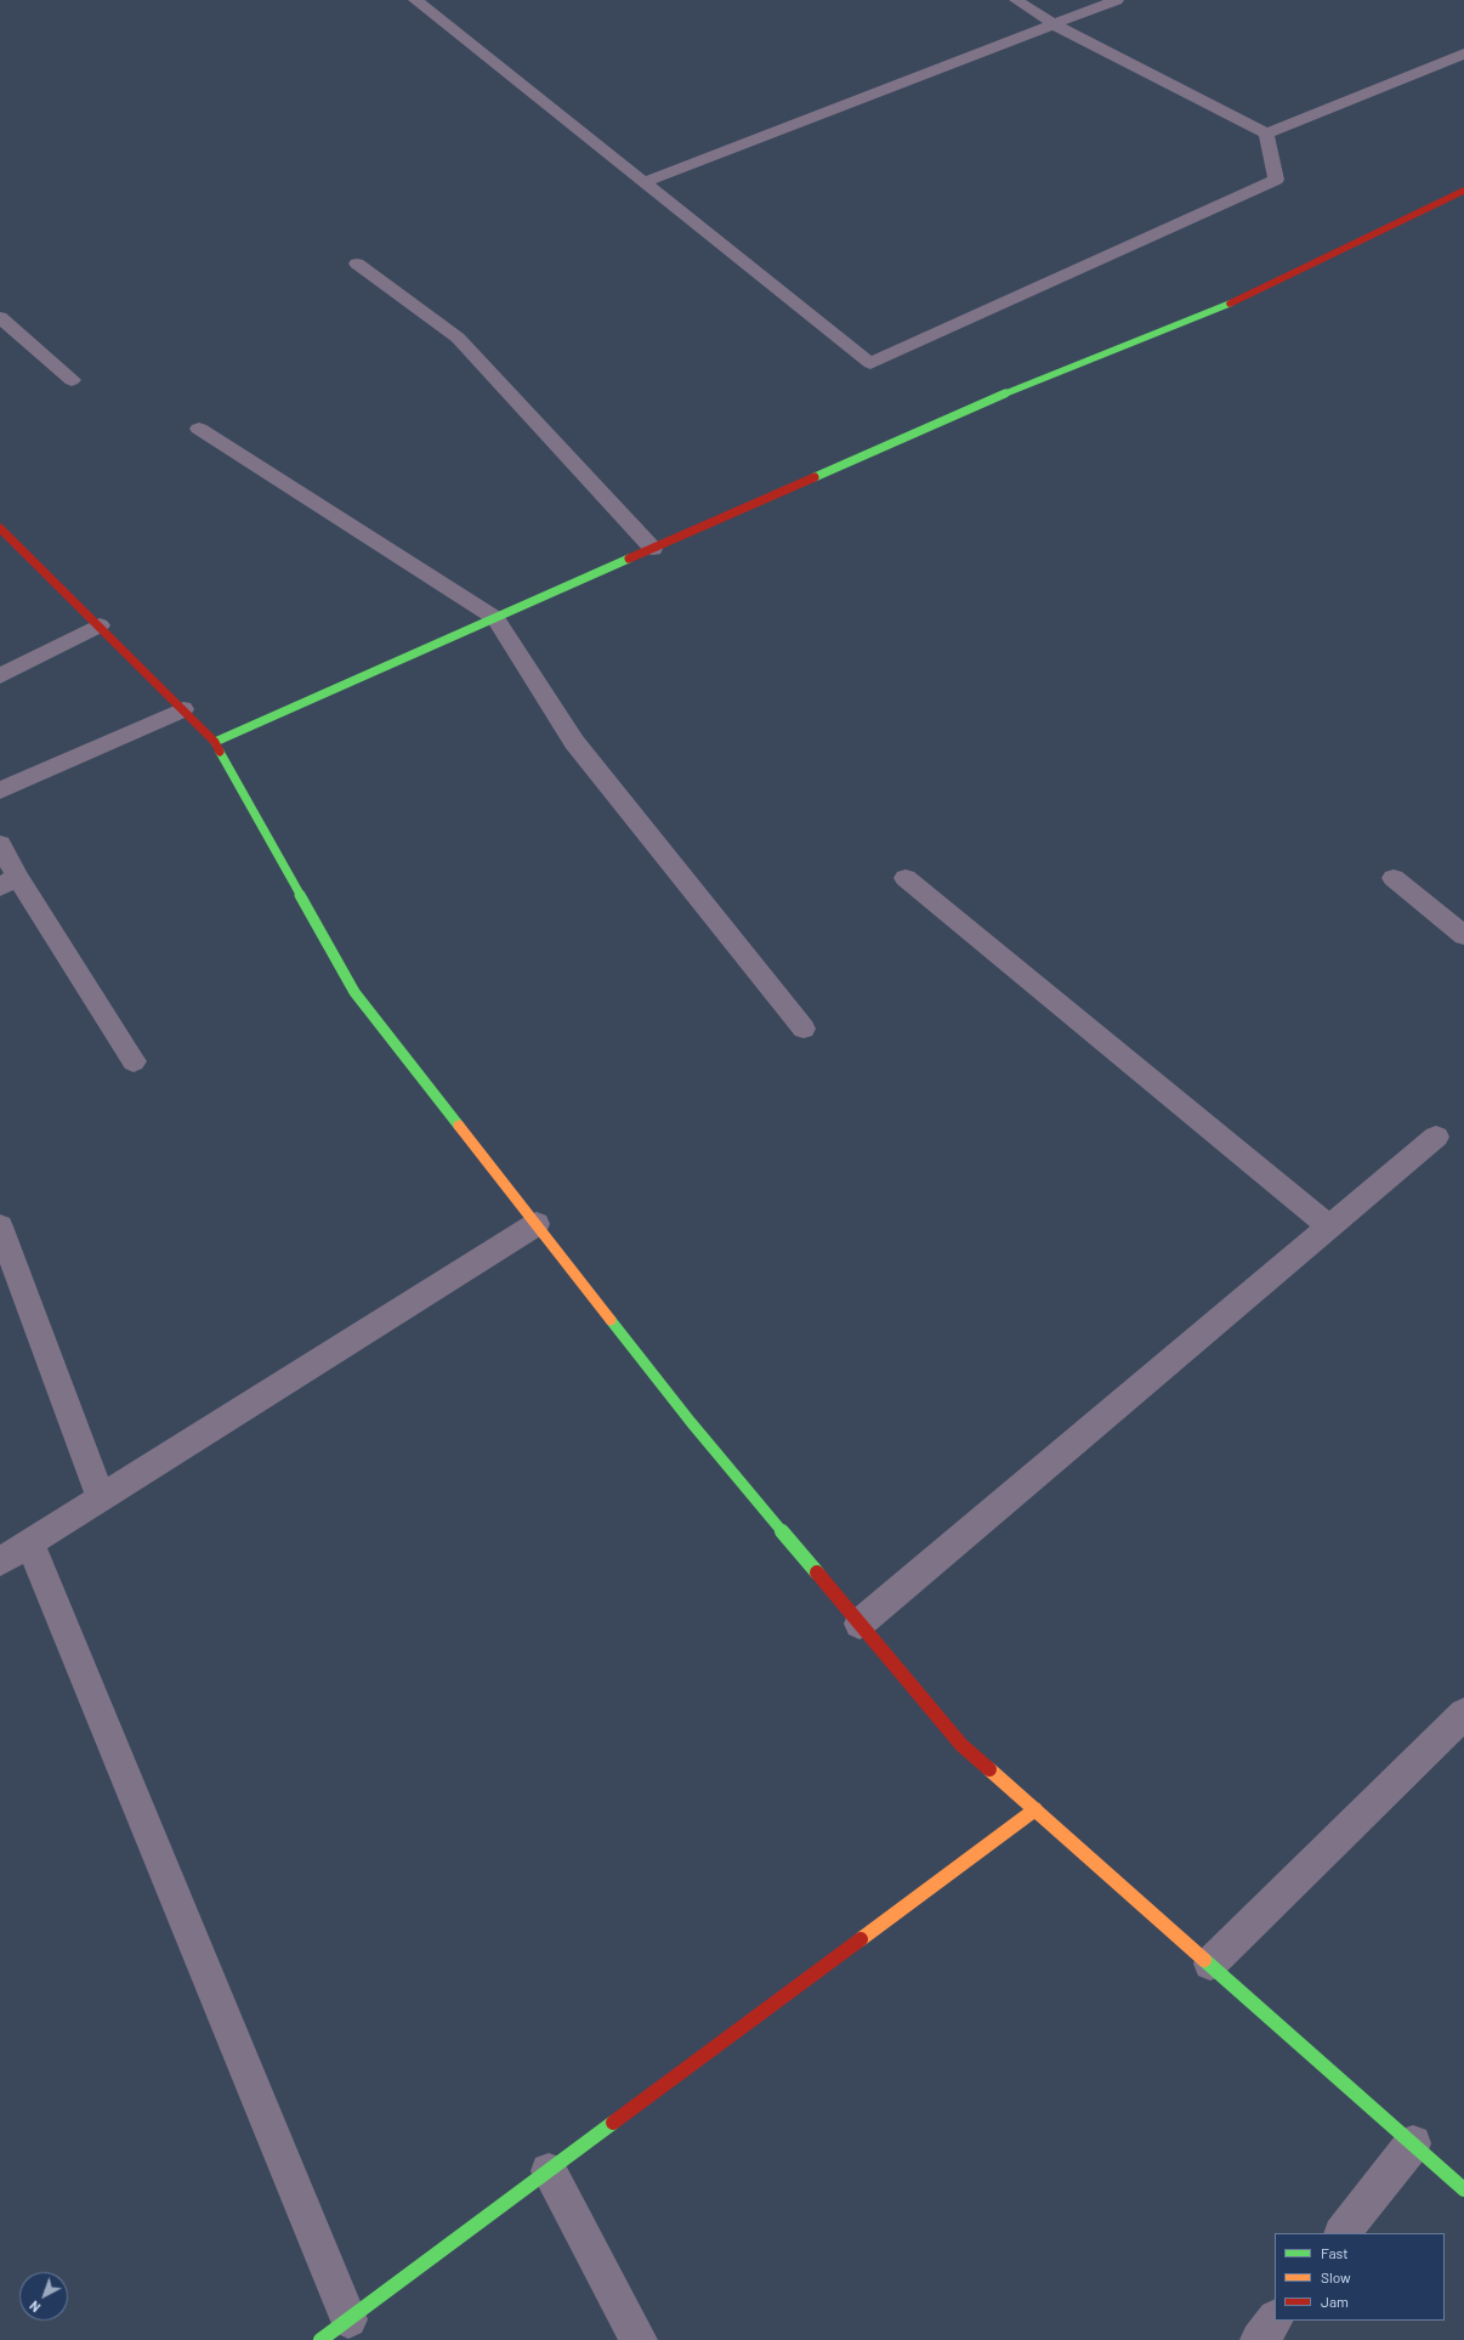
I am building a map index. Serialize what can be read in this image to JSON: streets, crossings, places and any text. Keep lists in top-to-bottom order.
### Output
{
  "legend": ["Fast", "Slow", "Jam"],
  "north": "bottom left"
}
